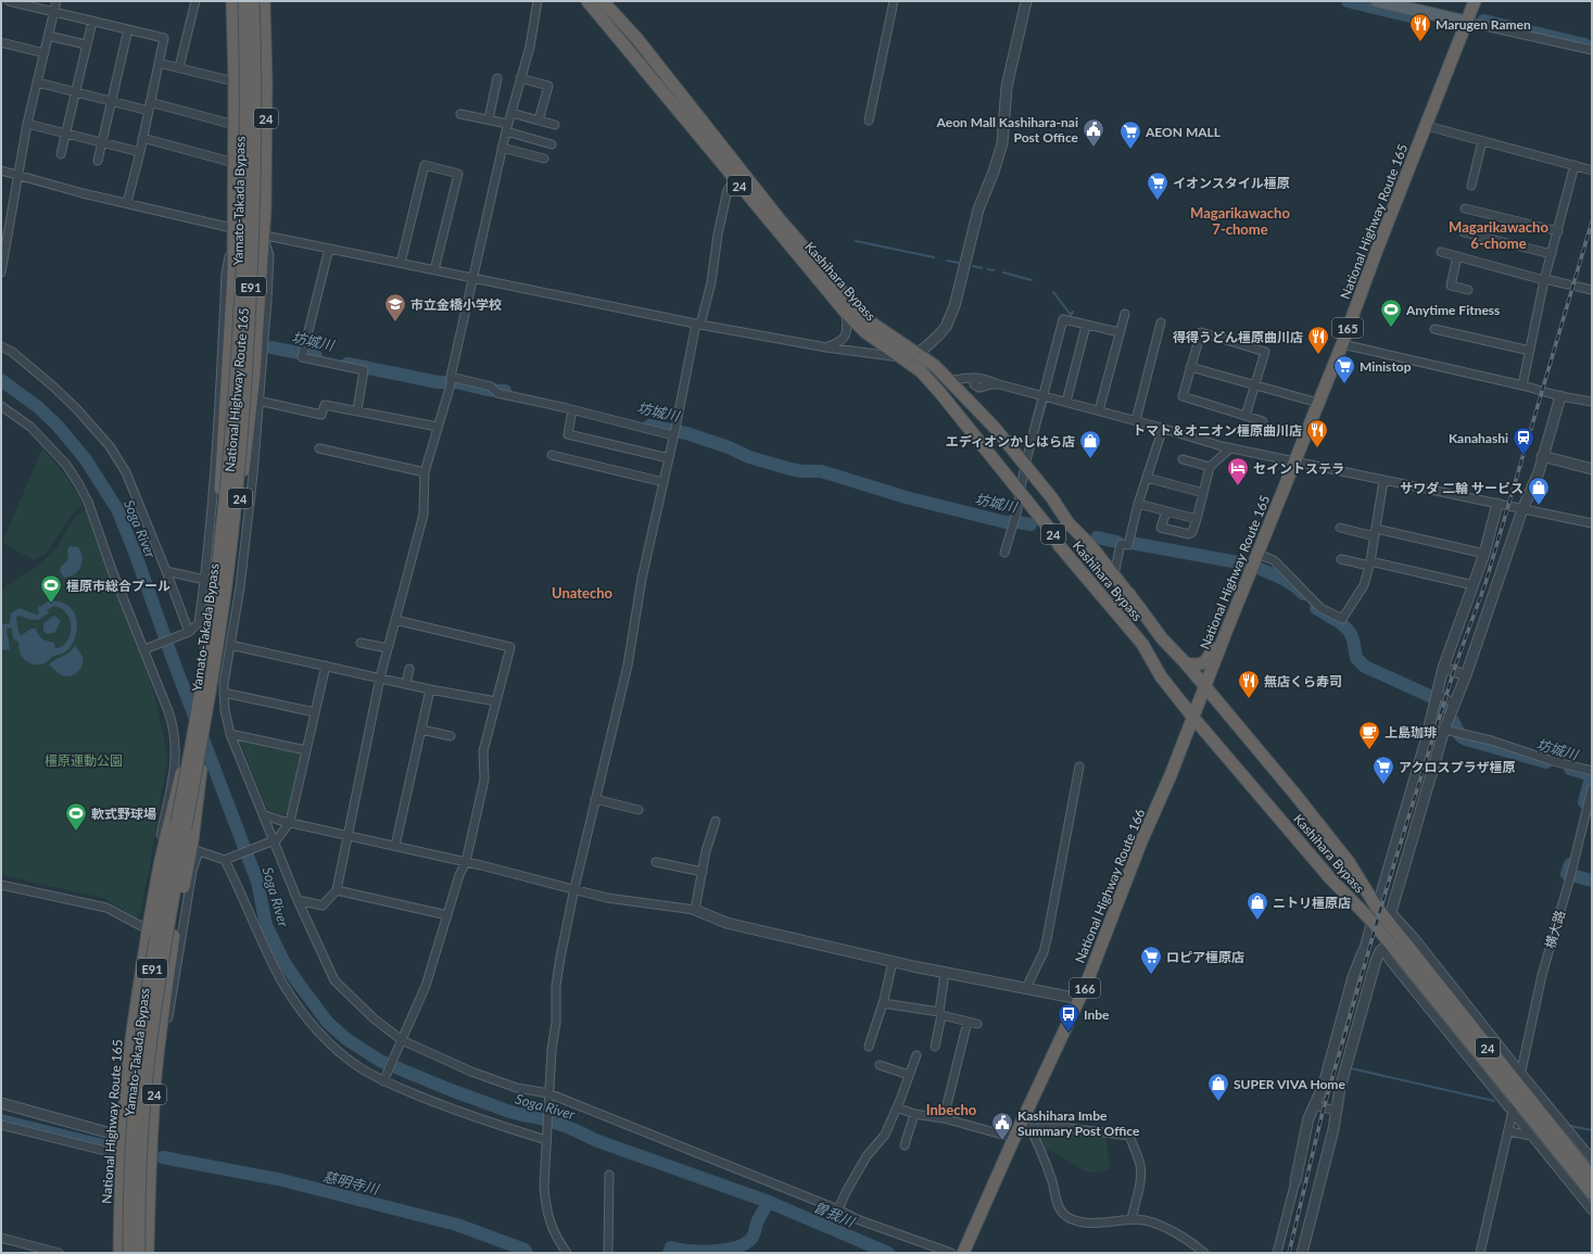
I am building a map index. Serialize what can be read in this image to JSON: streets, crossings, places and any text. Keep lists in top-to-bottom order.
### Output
{
  "streets": {
    "highway": [
      "24",
      "Yamato-Takada Bypass",
      "National Highway Route 165",
      "Kashihara Bypass",
      "E91",
      "165",
      "National Highway Route 166",
      "166"
    ],
    "street": ["横大路"]
  },
  "crossings": [
    ["24", "Yamato-Takada Bypass"],
    ["Yamato-Takada Bypass", "National Highway Route 165"],
    ["National Highway Route 165", "Kashihara Bypass"],
    ["National Highway Route 165", "National Highway Route 166"],
    ["Kashihara Bypass", "National Highway Route 166"],
    ["Kashihara Bypass", "横大路"]
  ],
  "districts": [
    "Magarikawacho 7-chome",
    "Magarikawacho 6-chome",
    "Unatecho",
    "Inbecho"
  ],
  "water": [
    "坊城川",
    "Soga River",
    "慈明寺川",
    "曽我川"
  ],
  "parks": ["橿原運動公園"],
  "places": {
    "restaurant": [
      "Marugen Ramen",
      "得得うどん橿原曲川店",
      "トマト＆オニオン橿原曲川店",
      "無店くら寿司"
    ],
    "public building": ["Aeon Mall Kashihara-nai Post Office", "Kashihara Imbe Summary Post Office"],
    "supermarket": [
      "AEON MALL",
      "イオンスタイル橿原",
      "Ministop",
      "アクロスプラザ橿原",
      "ロピア橿原店"
    ],
    "school or university": ["市立金橋小学校"],
    "sports": ["Anytime Fitness", "橿原市総合プール", "軟式野球場"],
    "station": ["Kanahashi"],
    "shop": [
      "エディオンかしはら店",
      "サワダ 二輪 サービス",
      "ニトリ橿原店",
      "SUPER VIVA Home"
    ],
    "hotel": ["セイントステラ"],
    "cafe": ["上島珈琲"],
    "bus stop": ["Inbe"]
  }
}
